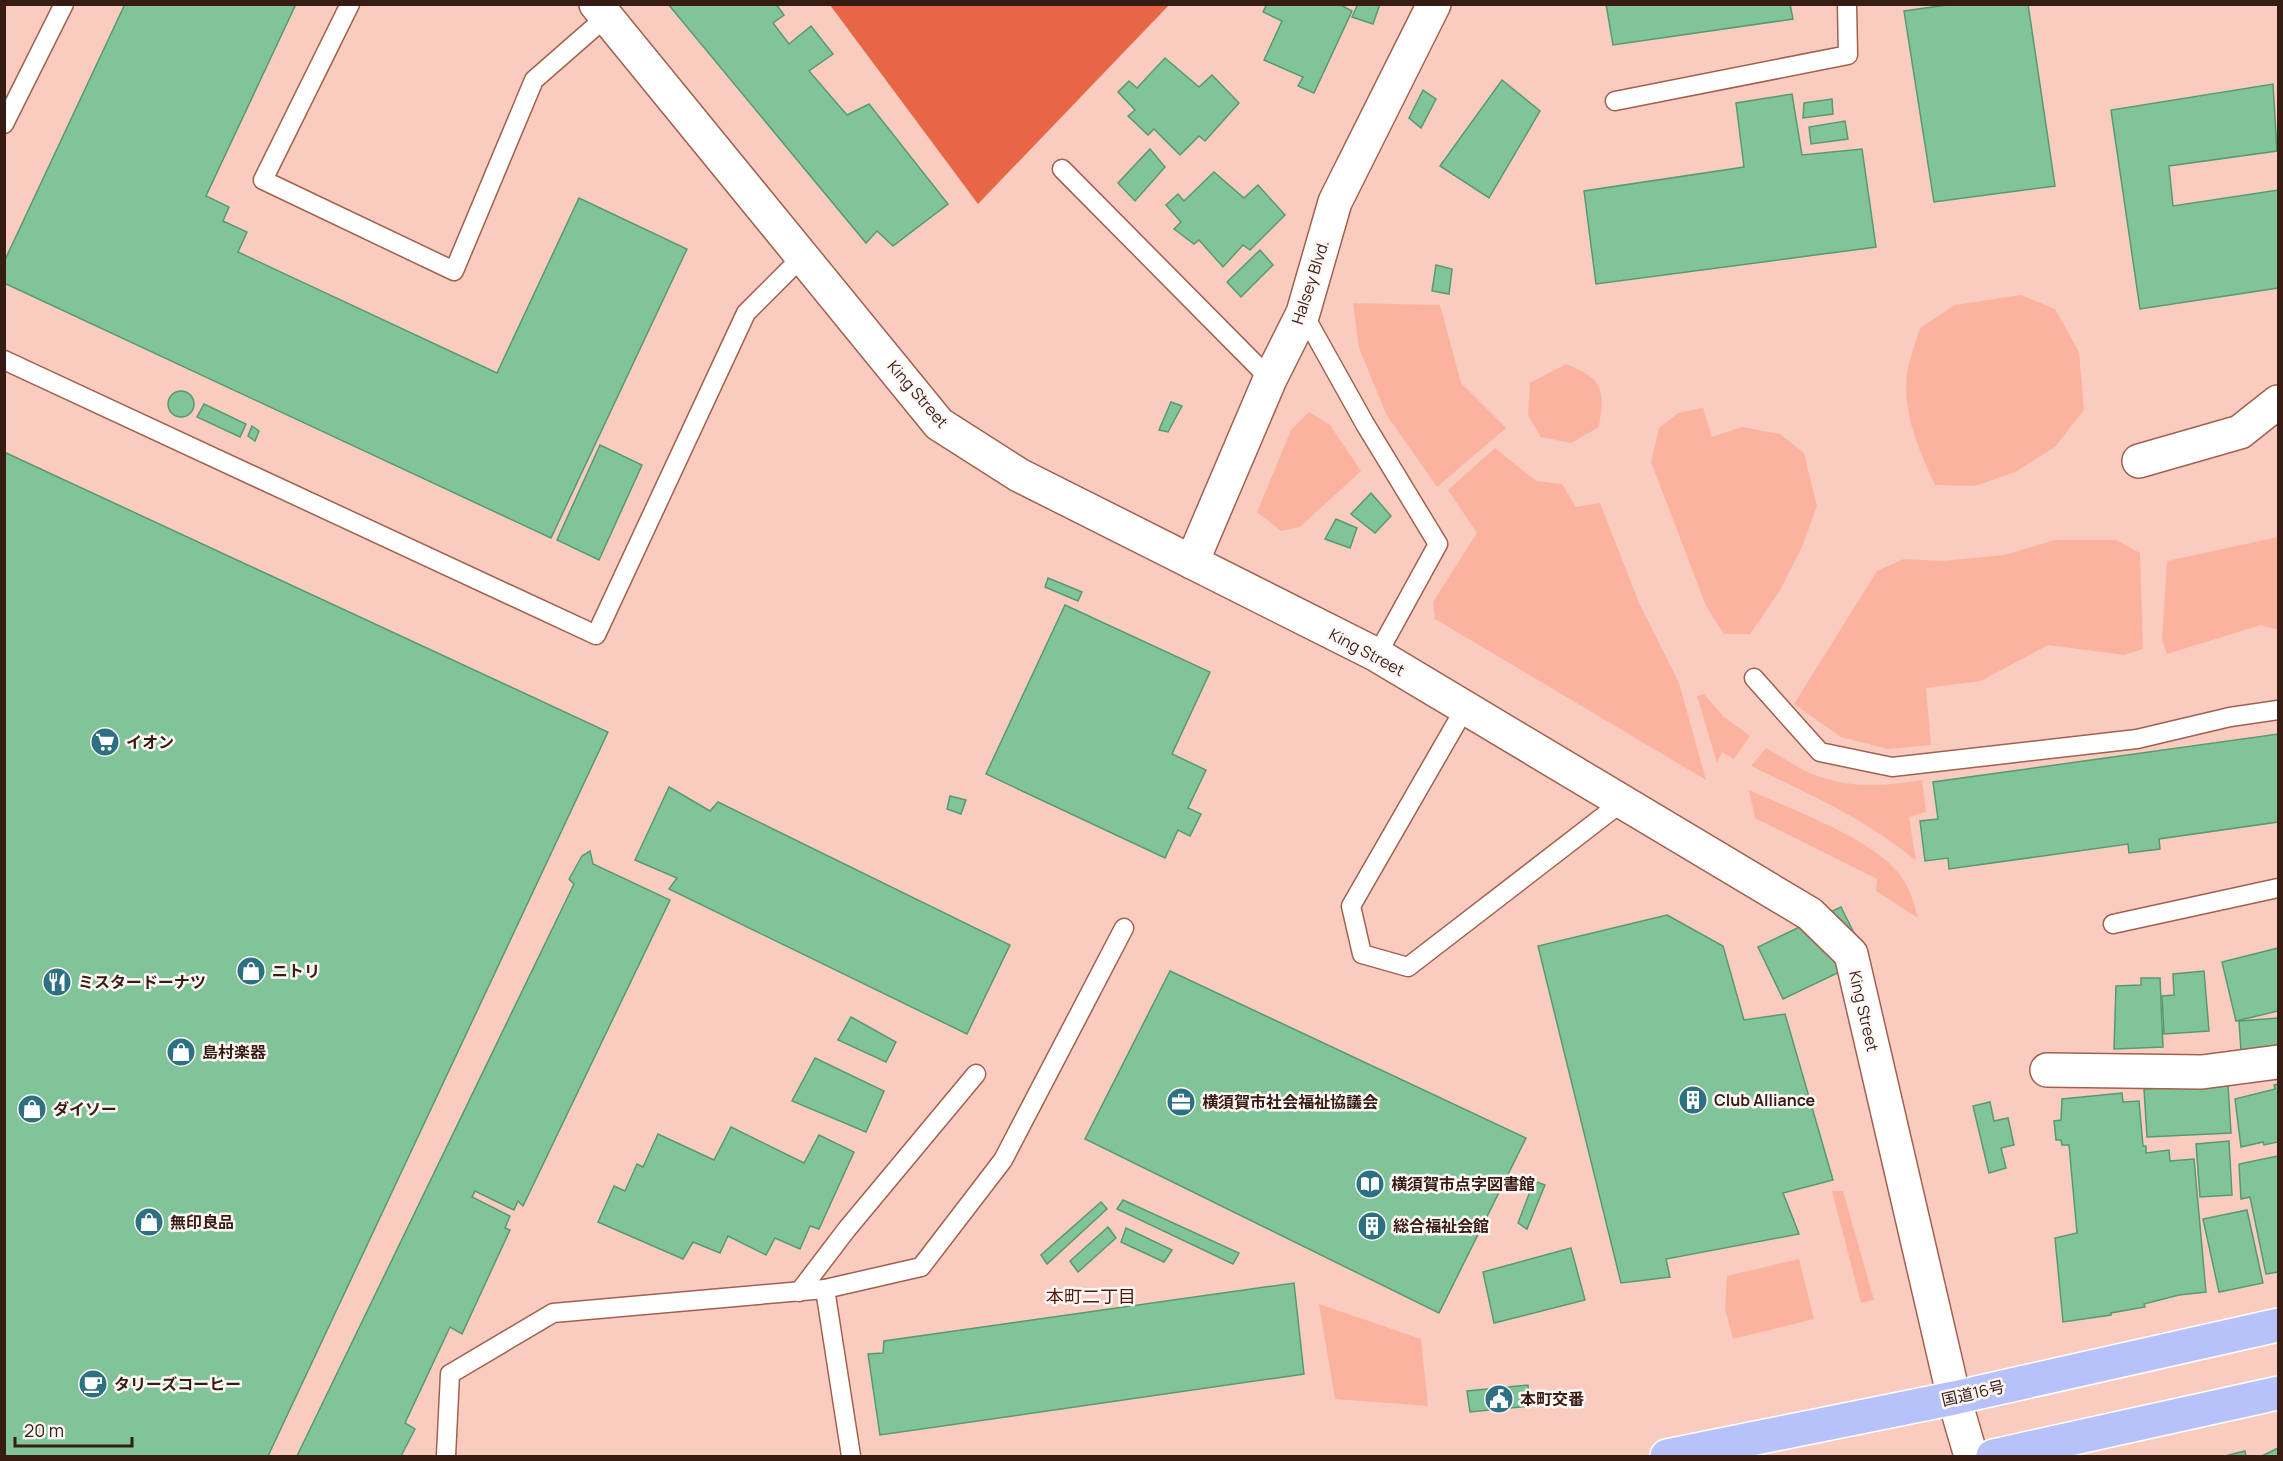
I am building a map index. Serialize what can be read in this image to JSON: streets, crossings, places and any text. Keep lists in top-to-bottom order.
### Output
{
  "streets": {
    "highway": ["国道16号"],
    "street": ["Halsey Blvd.", "King Street"]
  },
  "crossings": [
    ["Halsey Blvd.", "King Street"],
    ["King Street", "国道16号"]
  ],
  "districts": ["本町二丁目"],
  "places": {
    "supermarket": ["イオン"],
    "shop": [
      "ニトリ",
      "島村楽器",
      "ダイソー",
      "無印良品"
    ],
    "restaurant": ["ミスタードーナツ"],
    "building": ["Club Alliance", "総合福祉会館"],
    "office": ["横須賀市社会福祉協議会"],
    "library": ["横須賀市点字図書館"],
    "cafe": ["タリーズコーヒー"],
    "public building": ["本町交番"]
  },
  "scale_bar": "20 m"
}
